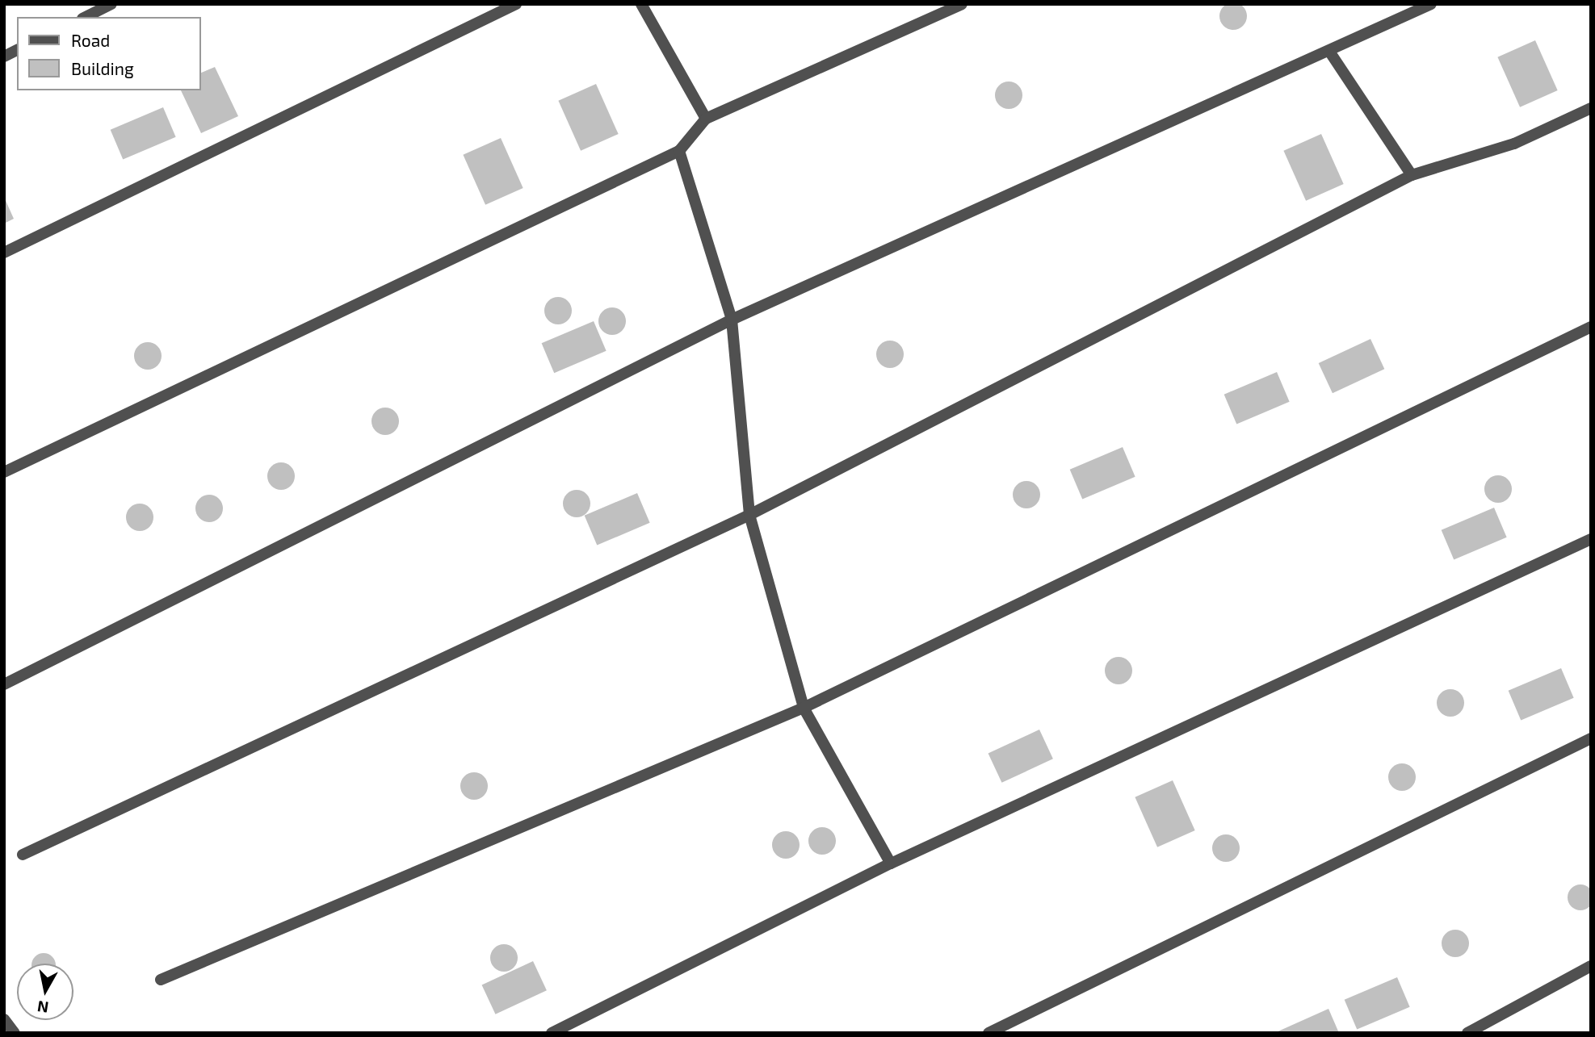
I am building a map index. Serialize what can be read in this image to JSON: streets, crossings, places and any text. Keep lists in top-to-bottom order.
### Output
{
  "legend": ["Road", "Building"],
  "north": "bottom"
}
